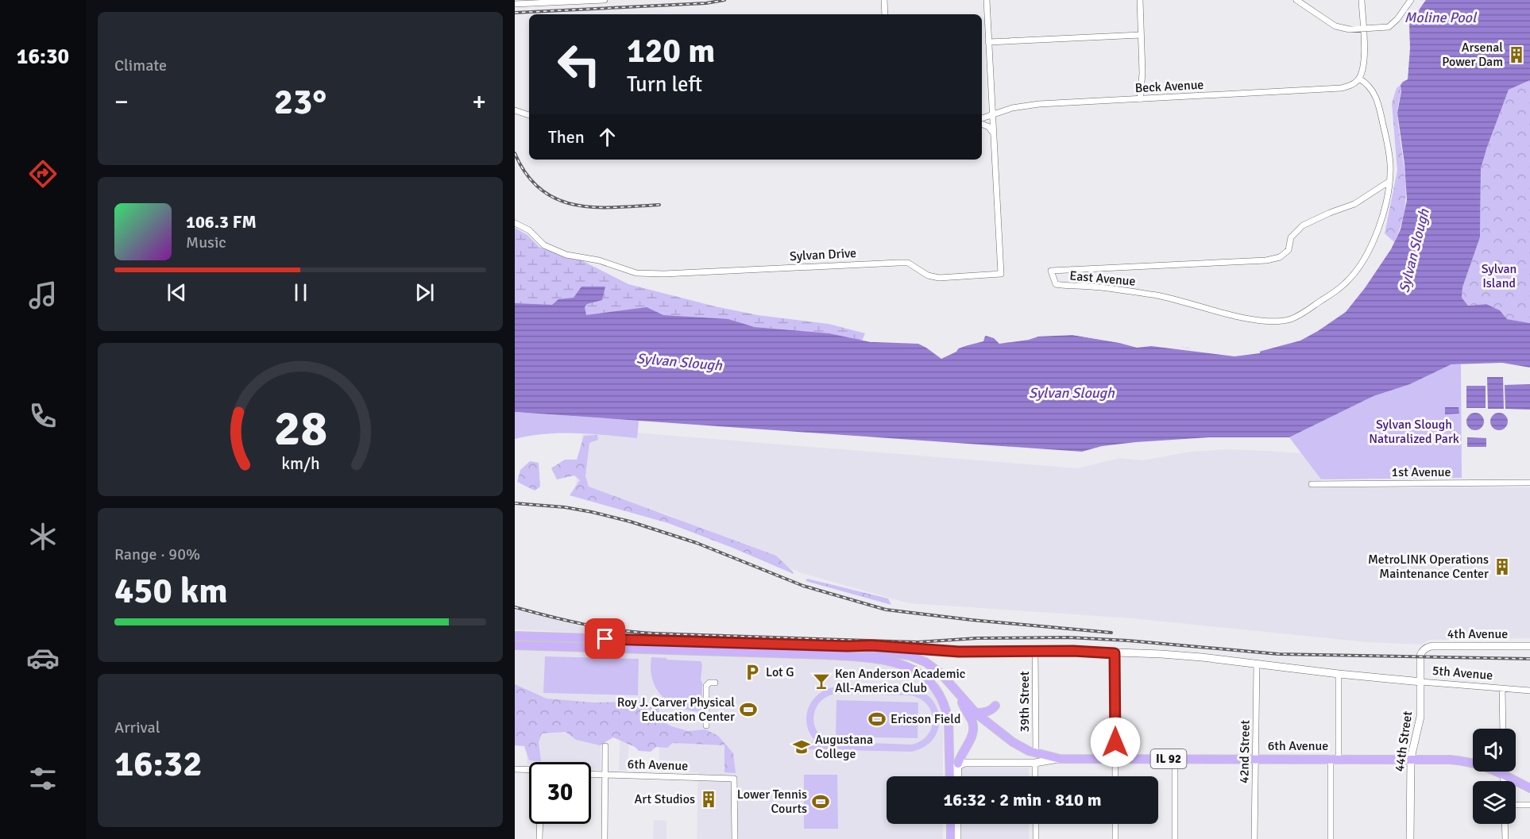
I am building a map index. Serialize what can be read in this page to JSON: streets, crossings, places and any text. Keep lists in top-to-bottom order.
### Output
{
  "streets": {
    "main road": ["6th Avenue", "IL 92"],
    "street": [
      "Beck Avenue",
      "Sylvan Drive",
      "East Avenue",
      "1st Avenue",
      "4th Avenue",
      "5th Avenue",
      "39th Street",
      "44th Street",
      "42nd Street"
    ]
  },
  "crossings": [
    ["Beck Avenue", "Sylvan Drive"],
    ["Beck Avenue", "East Avenue"],
    ["4th Avenue", "44th Street"],
    ["5th Avenue", "44th Street"],
    ["39th Street", "6th Avenue"],
    ["44th Street", "6th Avenue"],
    ["6th Avenue", "42nd Street"],
    ["6th Avenue", "IL 92"]
  ],
  "water": ["Moline Pool", "Sylvan Slough"],
  "parks": ["Sylvan Island", "Sylvan Slough Naturalized Park"],
  "places": {
    "building": ["Arsenal Power Dam", "MetroLINK Operations Maintenance Center", "Art Studios"],
    "parking": ["Lot G"],
    "bar": ["Ken Anderson Academic All-America Club"],
    "sports": ["Roy J. Carver Physical Education Center", "Ericson Field", "Lower Tennis Courts"],
    "school or university": ["Augustana College"]
  },
  "page": {
    "tabs": "16:30",
    "tile": [
      "Climate",
      ["Range · 90%", "450 km"],
      ["Arrival", "16:32"]
    ],
    "turn": ["120 m", "Turn left"],
    "heat": ["−", "23°", "+"],
    "then": "Then",
    "song": ["106.3 FM", "Music"],
    "limit": "30",
    "trip": "16:32 · 2 min · 810 m",
    "gauge": ["28", "km/h"]
  }
}
